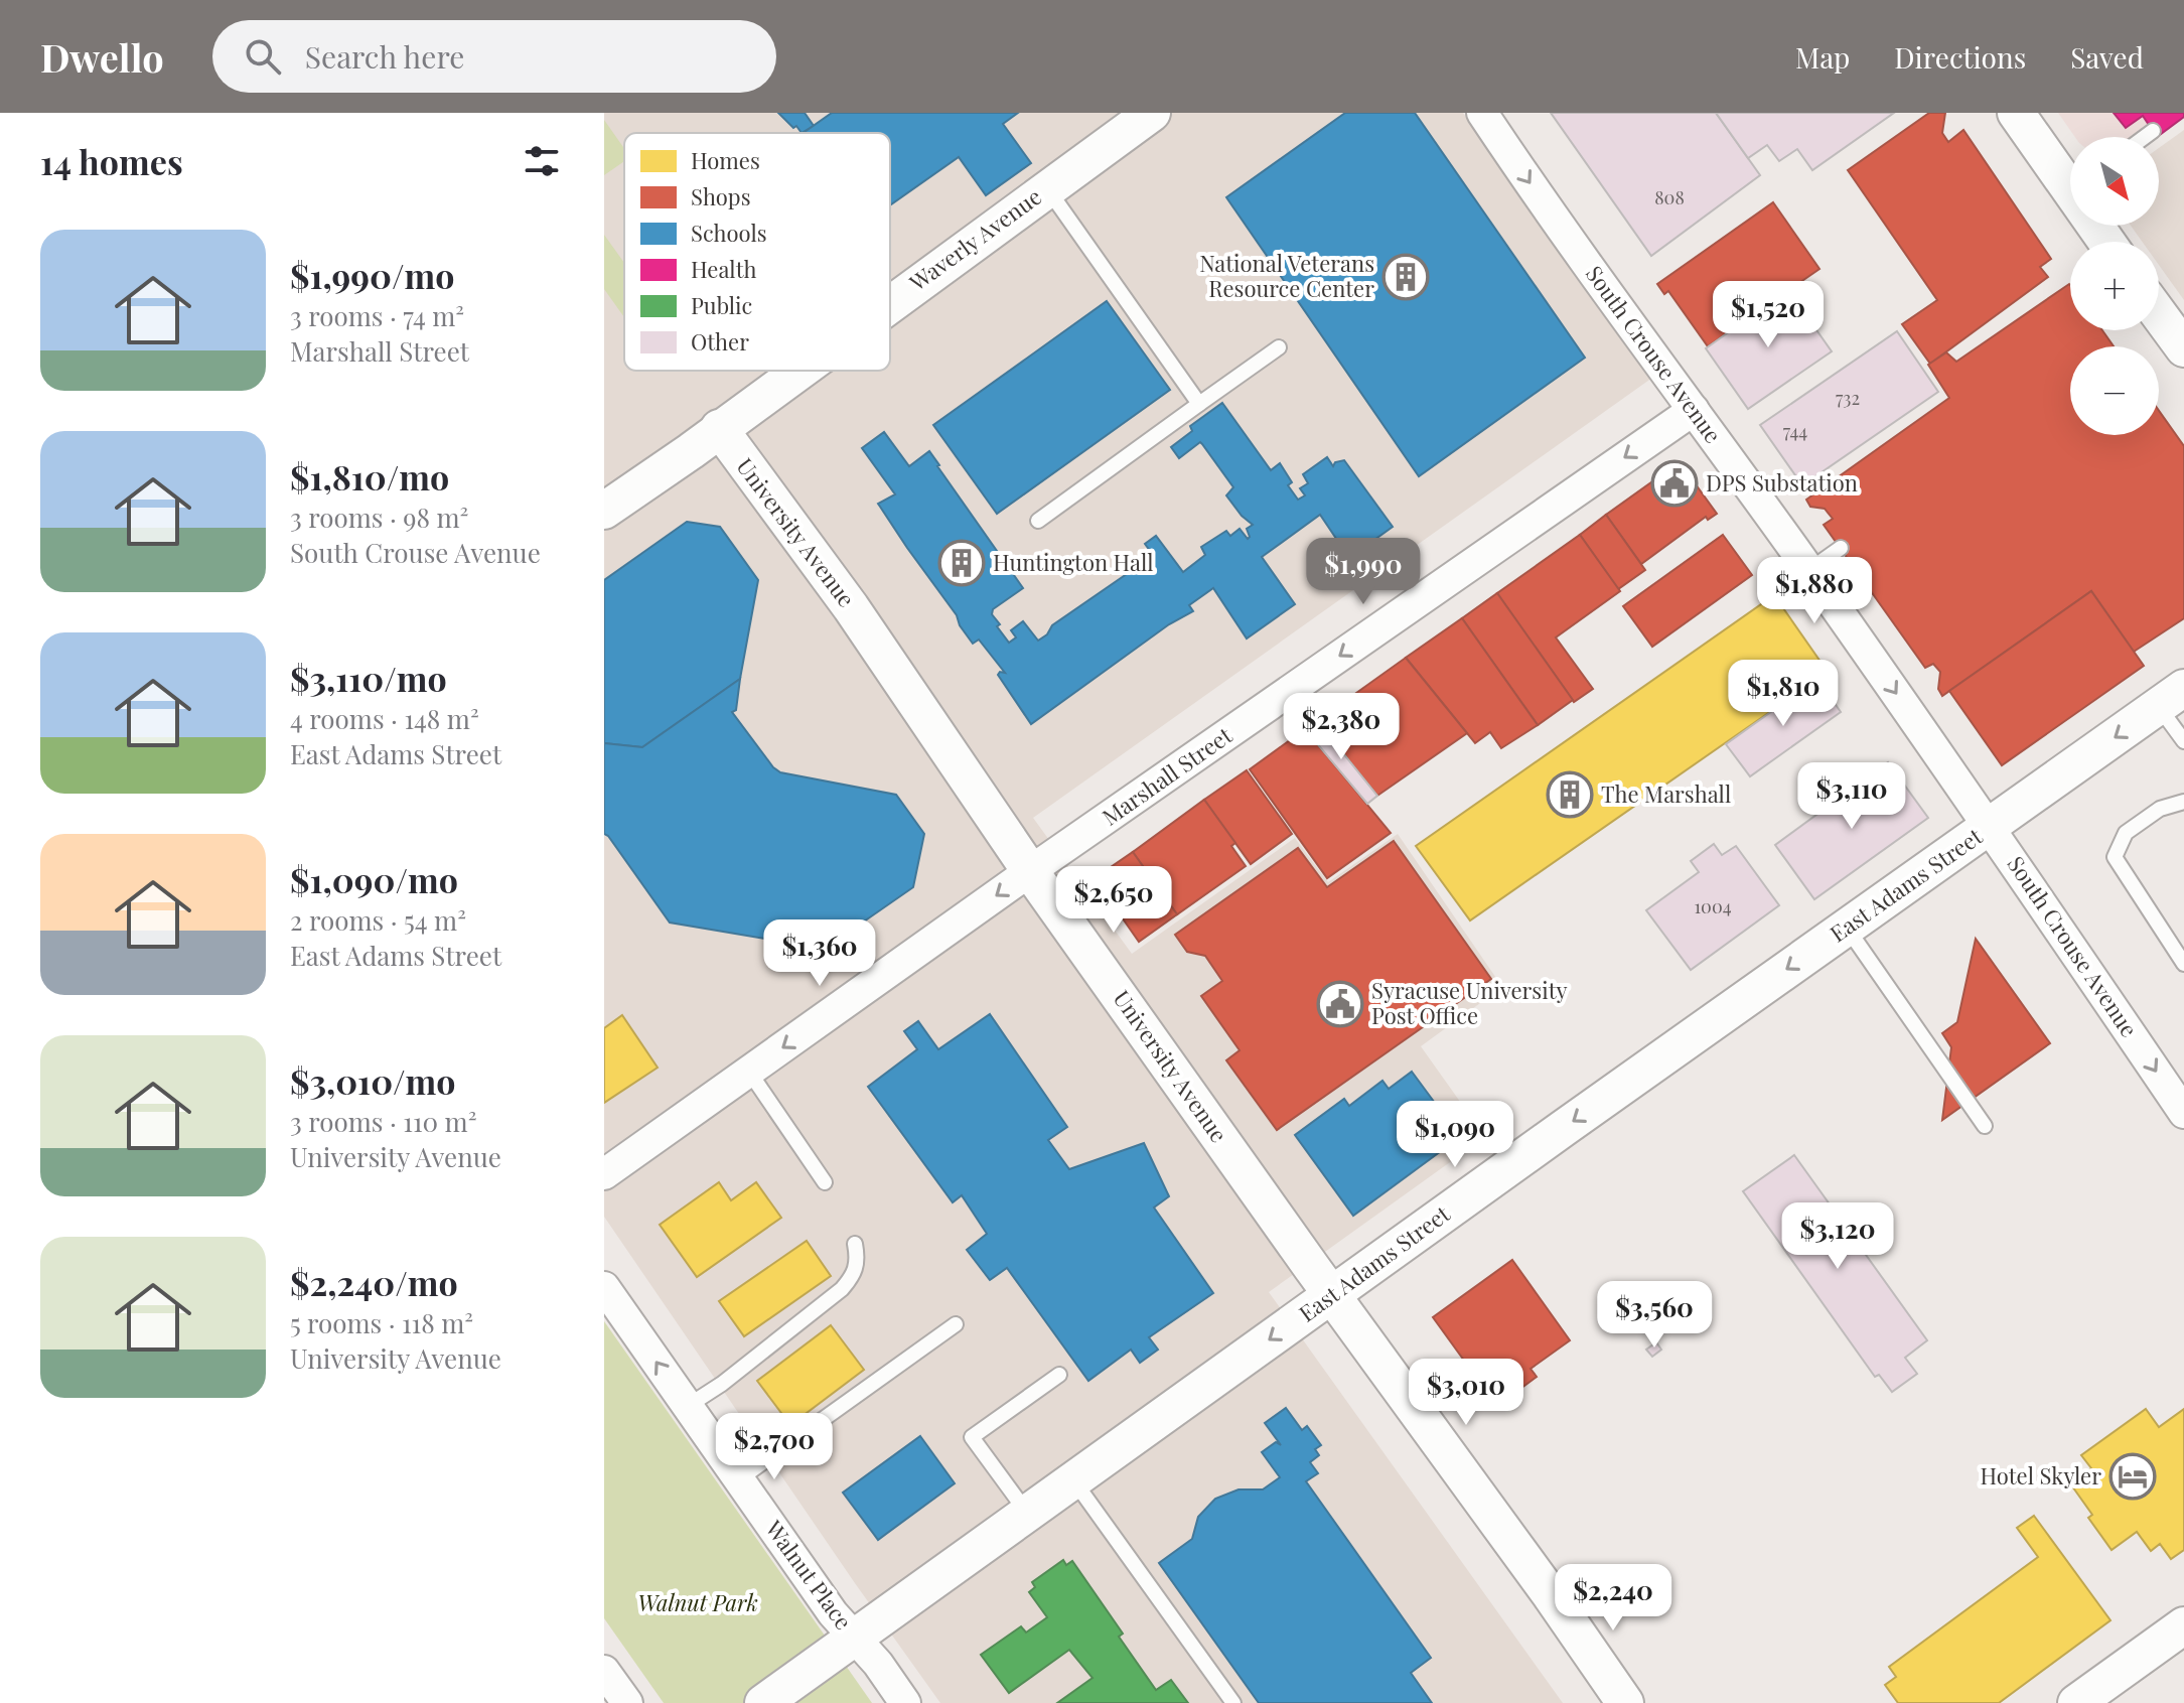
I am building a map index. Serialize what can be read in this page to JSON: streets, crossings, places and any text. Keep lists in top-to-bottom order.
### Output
{
  "streets": {
    "street": [
      "Waverly Avenue",
      "South Crouse Avenue",
      "University Avenue",
      "Marshall Street",
      "East Adams Street",
      "Walnut Place"
    ]
  },
  "crossings": [
    ["Waverly Avenue", "University Avenue"],
    ["South Crouse Avenue", "Marshall Street"],
    ["South Crouse Avenue", "East Adams Street"],
    ["University Avenue", "Marshall Street"],
    ["University Avenue", "East Adams Street"],
    ["East Adams Street", "Walnut Place"]
  ],
  "one_way": ["South Crouse Avenue", "Marshall Street", "East Adams Street"],
  "parks": ["Walnut Park"],
  "places": {
    "building": ["National Veterans Resource Center", "Huntington Hall", "The Marshall"],
    "public building": ["DPS Substation", "Syracuse University Post Office"],
    "hotel": ["Hotel Skyler"]
  },
  "house_numbers": [
    "808",
    "732",
    "744",
    "1004"
  ],
  "legend": [
    "Homes",
    "Shops",
    "Schools",
    "Health",
    "Public",
    "Other"
  ],
  "north": "bottom right",
  "page": {
    "header": "Dwello",
    "search": "Search here",
    "nav": ["Map", "Directions", "Saved"],
    "heading": "14 homes",
    "map_buttons": ["+", "−"],
    "list": [
      {
        "name": "$1,990/mo",
        "note": "3 rooms · 74 m² · Marshall Street"
      },
      {
        "name": "$1,810/mo",
        "note": "3 rooms · 98 m² · South Crouse Avenue"
      },
      {
        "name": "$3,110/mo",
        "note": "4 rooms · 148 m² · East Adams Street"
      },
      {
        "name": "$1,090/mo",
        "note": "2 rooms · 54 m² · East Adams Street"
      },
      {
        "name": "$3,010/mo",
        "note": "3 rooms · 110 m² · University Avenue"
      },
      {
        "name": "$2,240/mo",
        "note": "5 rooms · 118 m² · University Avenue"
      }
    ],
    "price": [
      "$1,520",
      "$1,990",
      "$1,880",
      "$1,810",
      "$2,380",
      "$3,110",
      "$2,650",
      "$1,360",
      "$1,090",
      "$3,120",
      "$3,560",
      "$3,010",
      "$2,700",
      "$2,240"
    ]
  }
}
